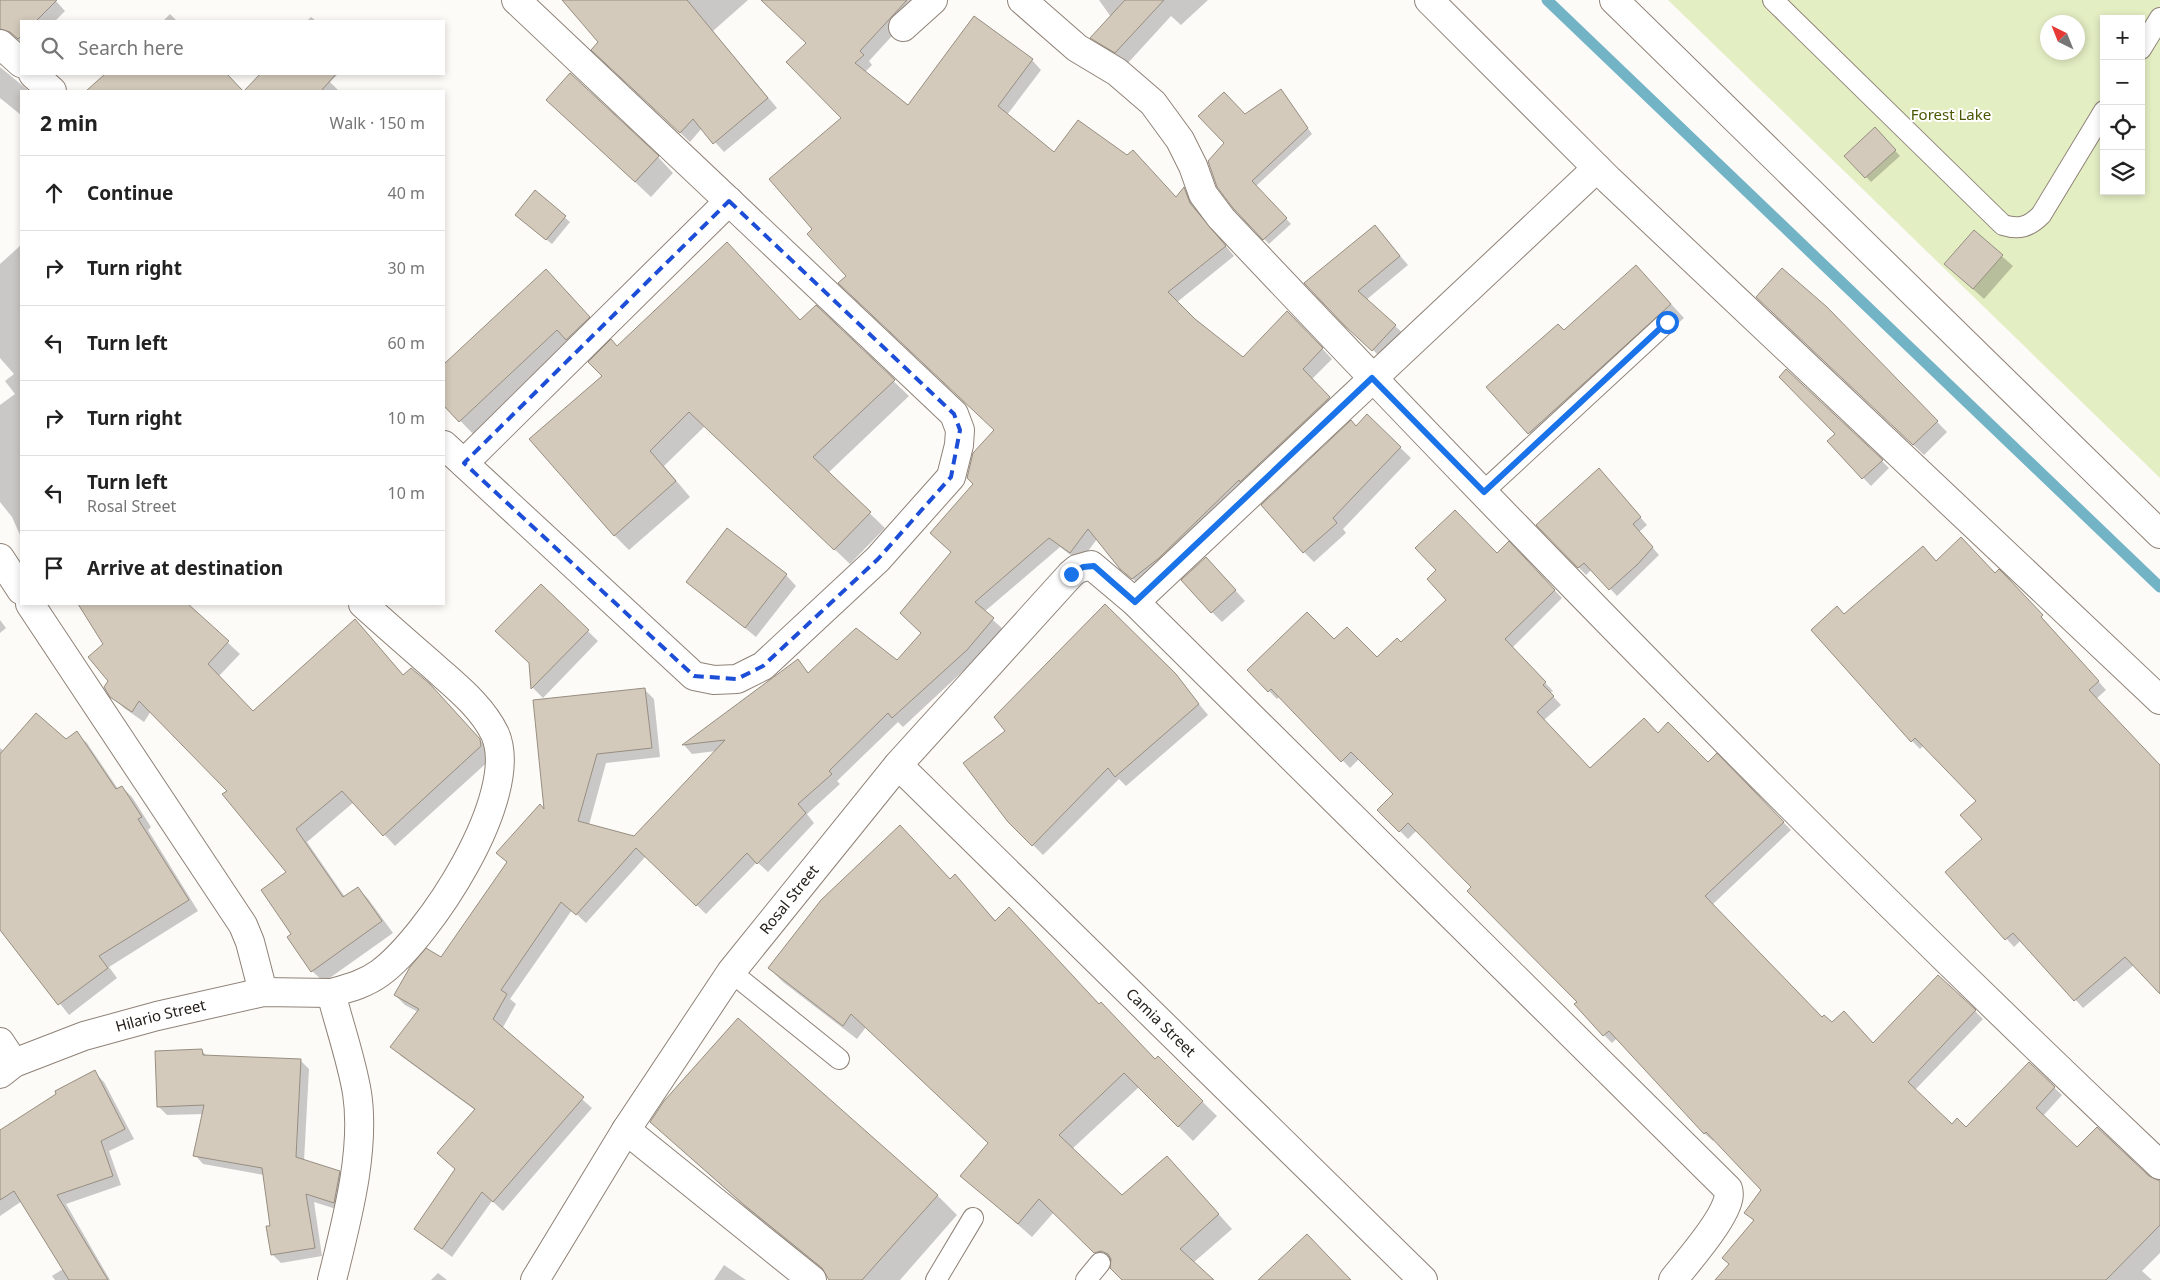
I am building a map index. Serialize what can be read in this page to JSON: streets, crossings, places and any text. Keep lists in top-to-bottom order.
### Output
{
  "streets": {
    "street": ["Rosal Street", "Hilario Street", "Camia Street"]
  },
  "crossings": [
    ["Rosal Street", "Camia Street"]
  ],
  "parks": ["Forest Lake"],
  "north": "top left",
  "page": {
    "map_buttons": ["+", "−"],
    "search": "Search here",
    "heading": ["2 min", "Walk · 150 m"],
    "list": [
      ["Continue", "40 m"],
      ["Turn right", "30 m"],
      ["Turn left", "60 m"],
      ["Turn right", "10 m"],
      ["Turn left", "Rosal Street", "10 m"],
      "Arrive at destination"
    ]
  }
}
